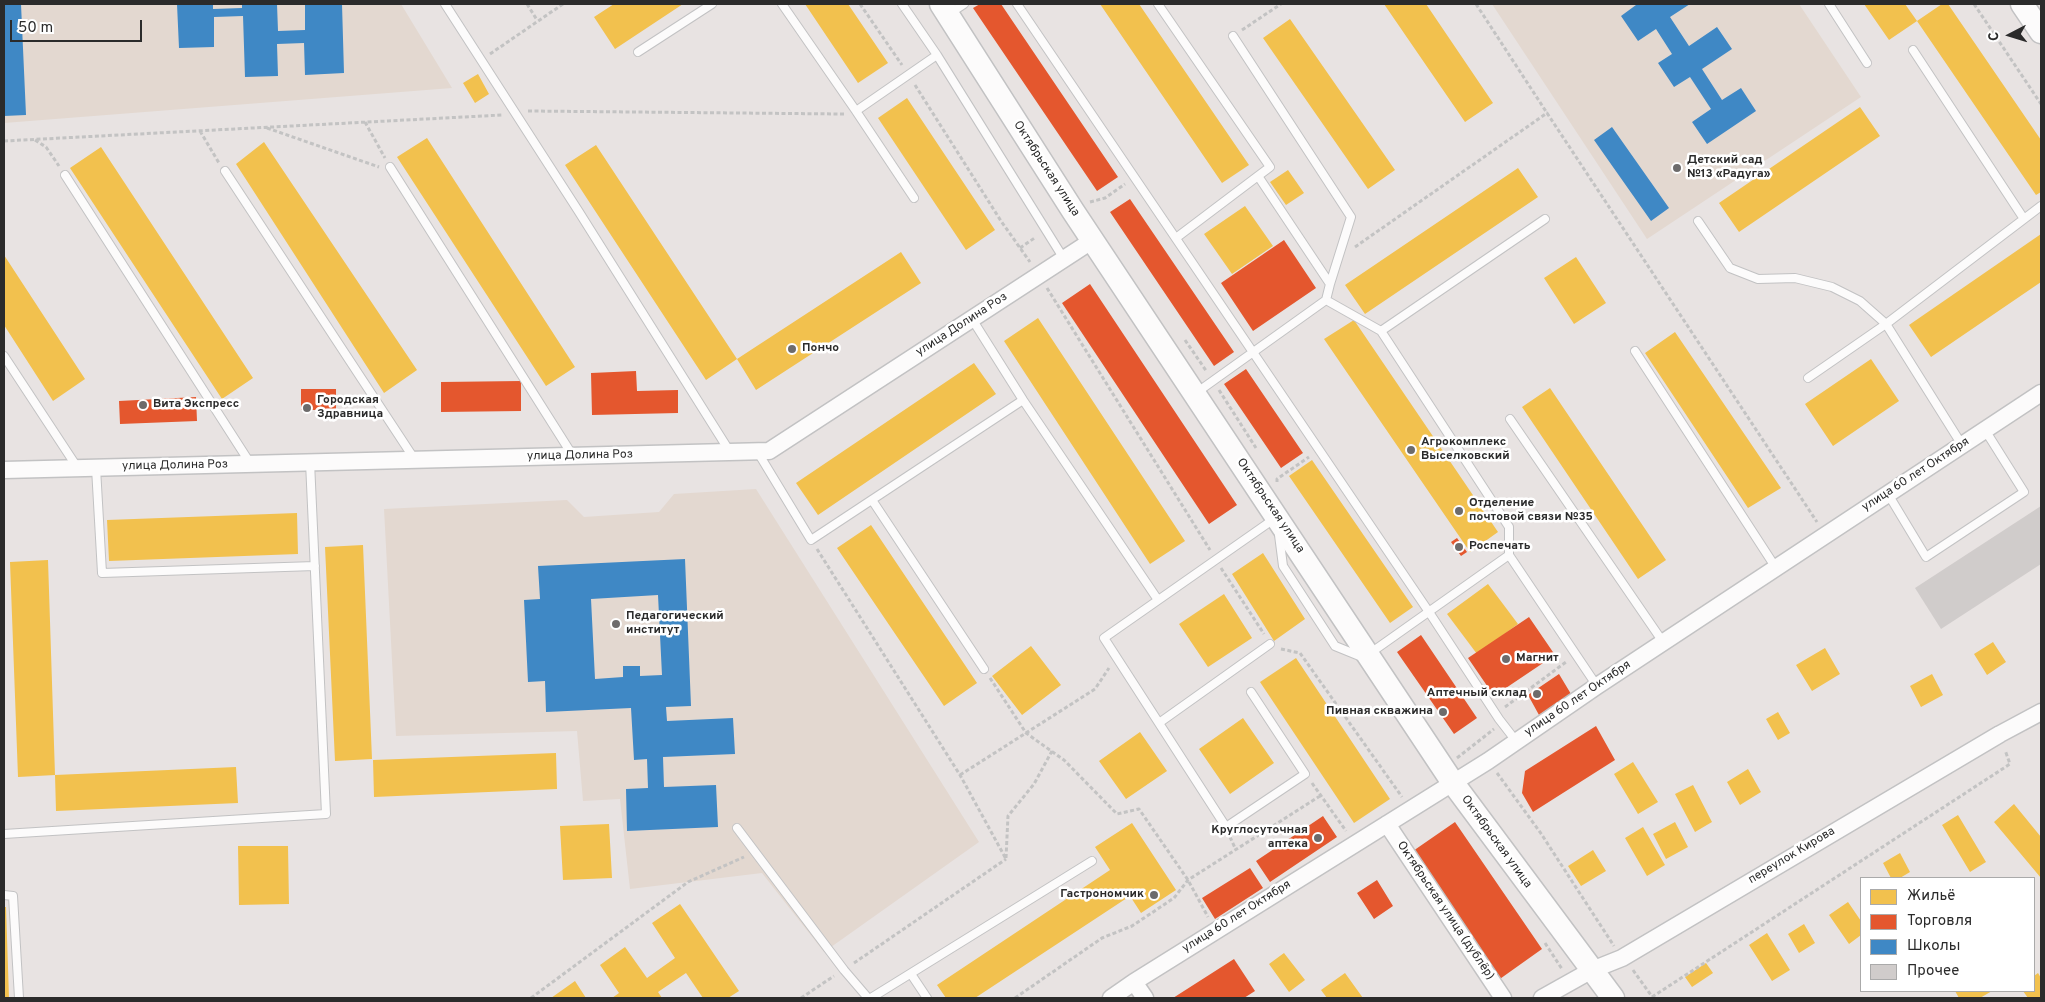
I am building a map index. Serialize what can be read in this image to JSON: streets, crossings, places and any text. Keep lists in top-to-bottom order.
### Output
{
  "streets": {
    "main road": ["Октябрьская улица"],
    "street": [
      "улица Долина Роз",
      "улица 60 лет Октября",
      "переулок Кирова",
      "Октябрьская улица (дублёр)"
    ]
  },
  "crossings": [
    ["Октябрьская улица", "улица Долина Роз"],
    ["Октябрьская улица", "улица 60 лет Октября"],
    ["Октябрьская улица", "переулок Кирова"],
    ["улица 60 лет Октября", "Октябрьская улица (дублёр)"]
  ],
  "places": [
    "Детский сад №13 «Радуга»",
    "Пончо",
    "Вита Экспресс",
    "Городская Здравница",
    "Агрокомплекс Выселковский",
    "Отделение почтовой связи №35",
    "Роспечать",
    "Педагогический институт",
    "Магнит",
    "Аптечный склад",
    "Пивная скважина",
    "Круглосуточная аптека",
    "Гастрономчик"
  ],
  "legend": [
    "Жильё",
    "Торговля",
    "Школы",
    "Прочее"
  ],
  "scale_bar": "50 m",
  "north": "left"
}
